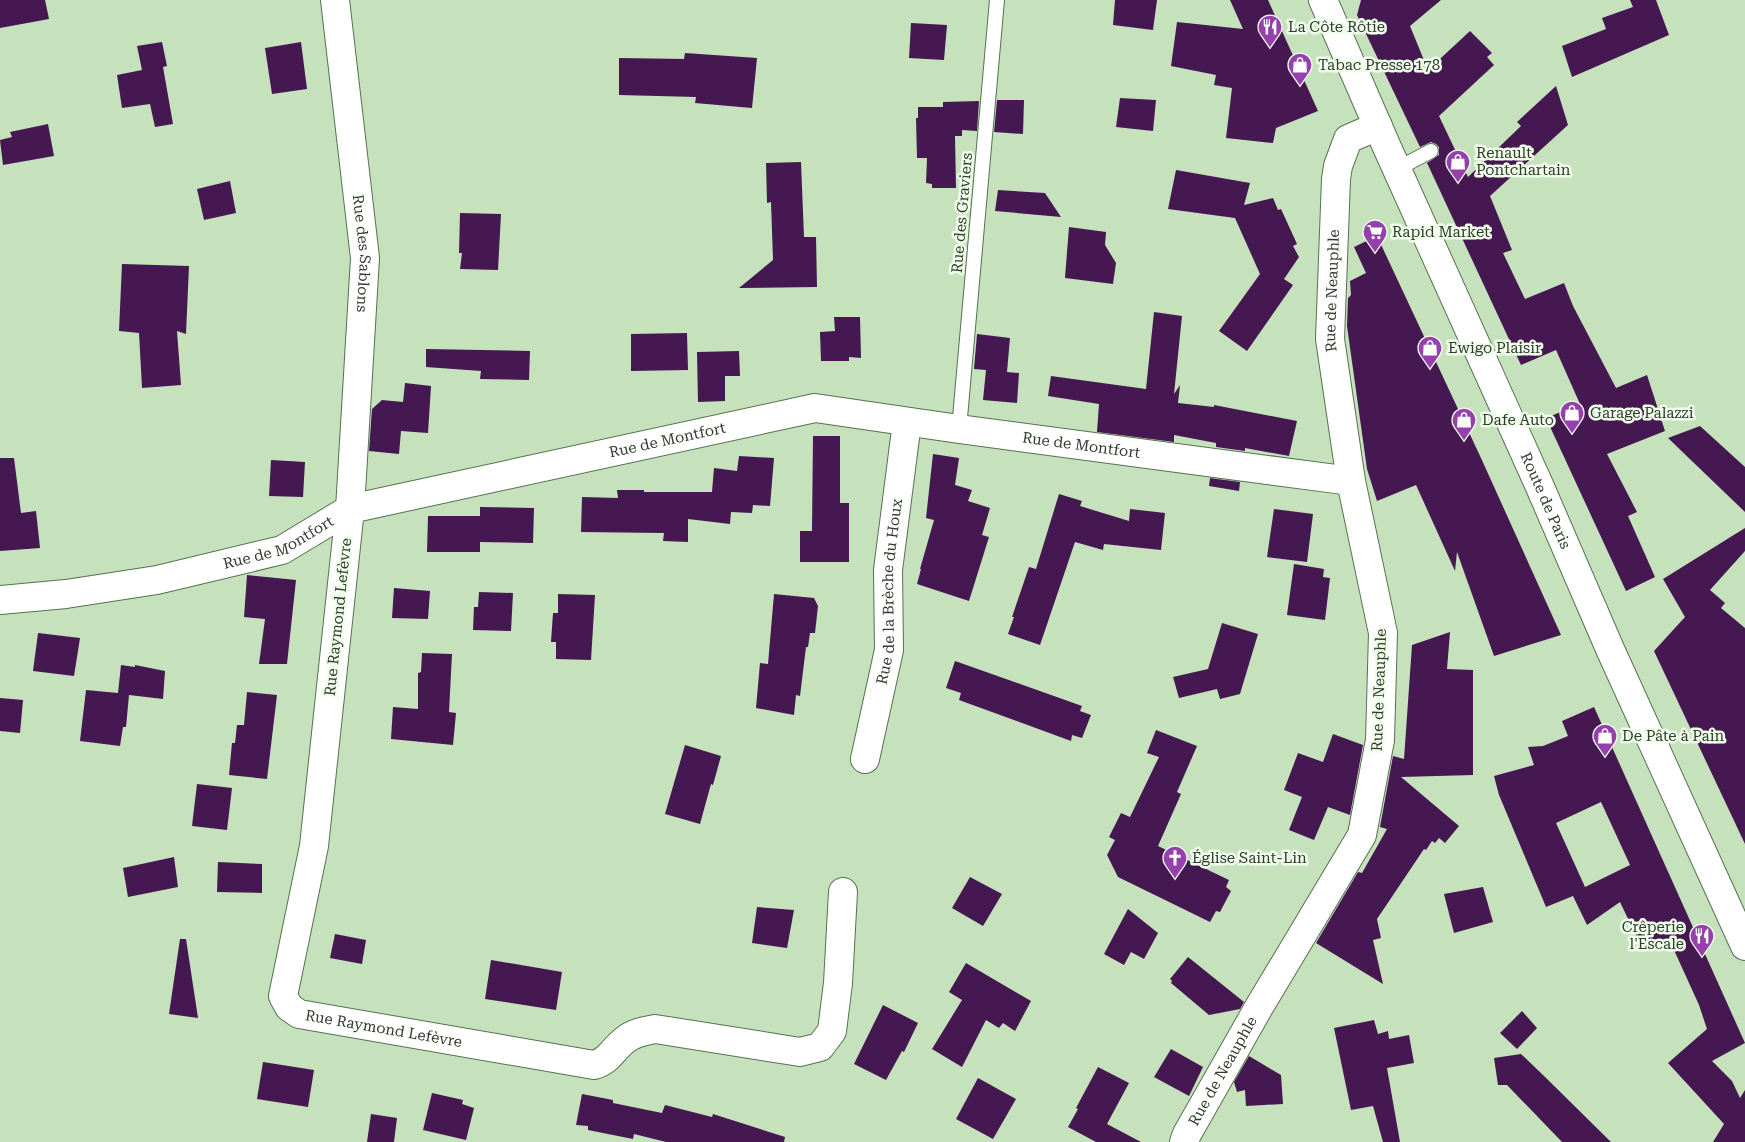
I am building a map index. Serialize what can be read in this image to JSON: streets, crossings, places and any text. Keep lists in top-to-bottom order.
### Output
{
  "streets": {
    "street": [
      "Rue des Sablons",
      "Rue de Neauphle",
      "Rue de Montfort",
      "Route de Paris",
      "Rue de la Brèche du Houx",
      "Rue Raymond Lefèvre"
    ],
    "lane": ["Rue des Graviers"]
  },
  "crossings": [
    ["Rue des Graviers", "Rue de Montfort"],
    ["Rue des Sablons", "Rue de Montfort"],
    ["Rue des Sablons", "Rue Raymond Lefèvre"],
    ["Rue de Neauphle", "Rue de Montfort"],
    ["Rue de Neauphle", "Route de Paris"],
    ["Rue de Montfort", "Rue de la Brèche du Houx"],
    ["Rue de Montfort", "Rue Raymond Lefèvre"]
  ],
  "places": {
    "restaurant": ["La Côte Rôtie", "Crêperie l'Escale"],
    "shop": [
      "Tabac Presse 178",
      "Renault Pontchartain",
      "Ewigo Plaisir",
      "Garage Palazzi",
      "Dafe Auto",
      "De Pâte à Pain"
    ],
    "supermarket": ["Rapid Market"],
    "church": ["Église Saint-Lin"]
  }
}
